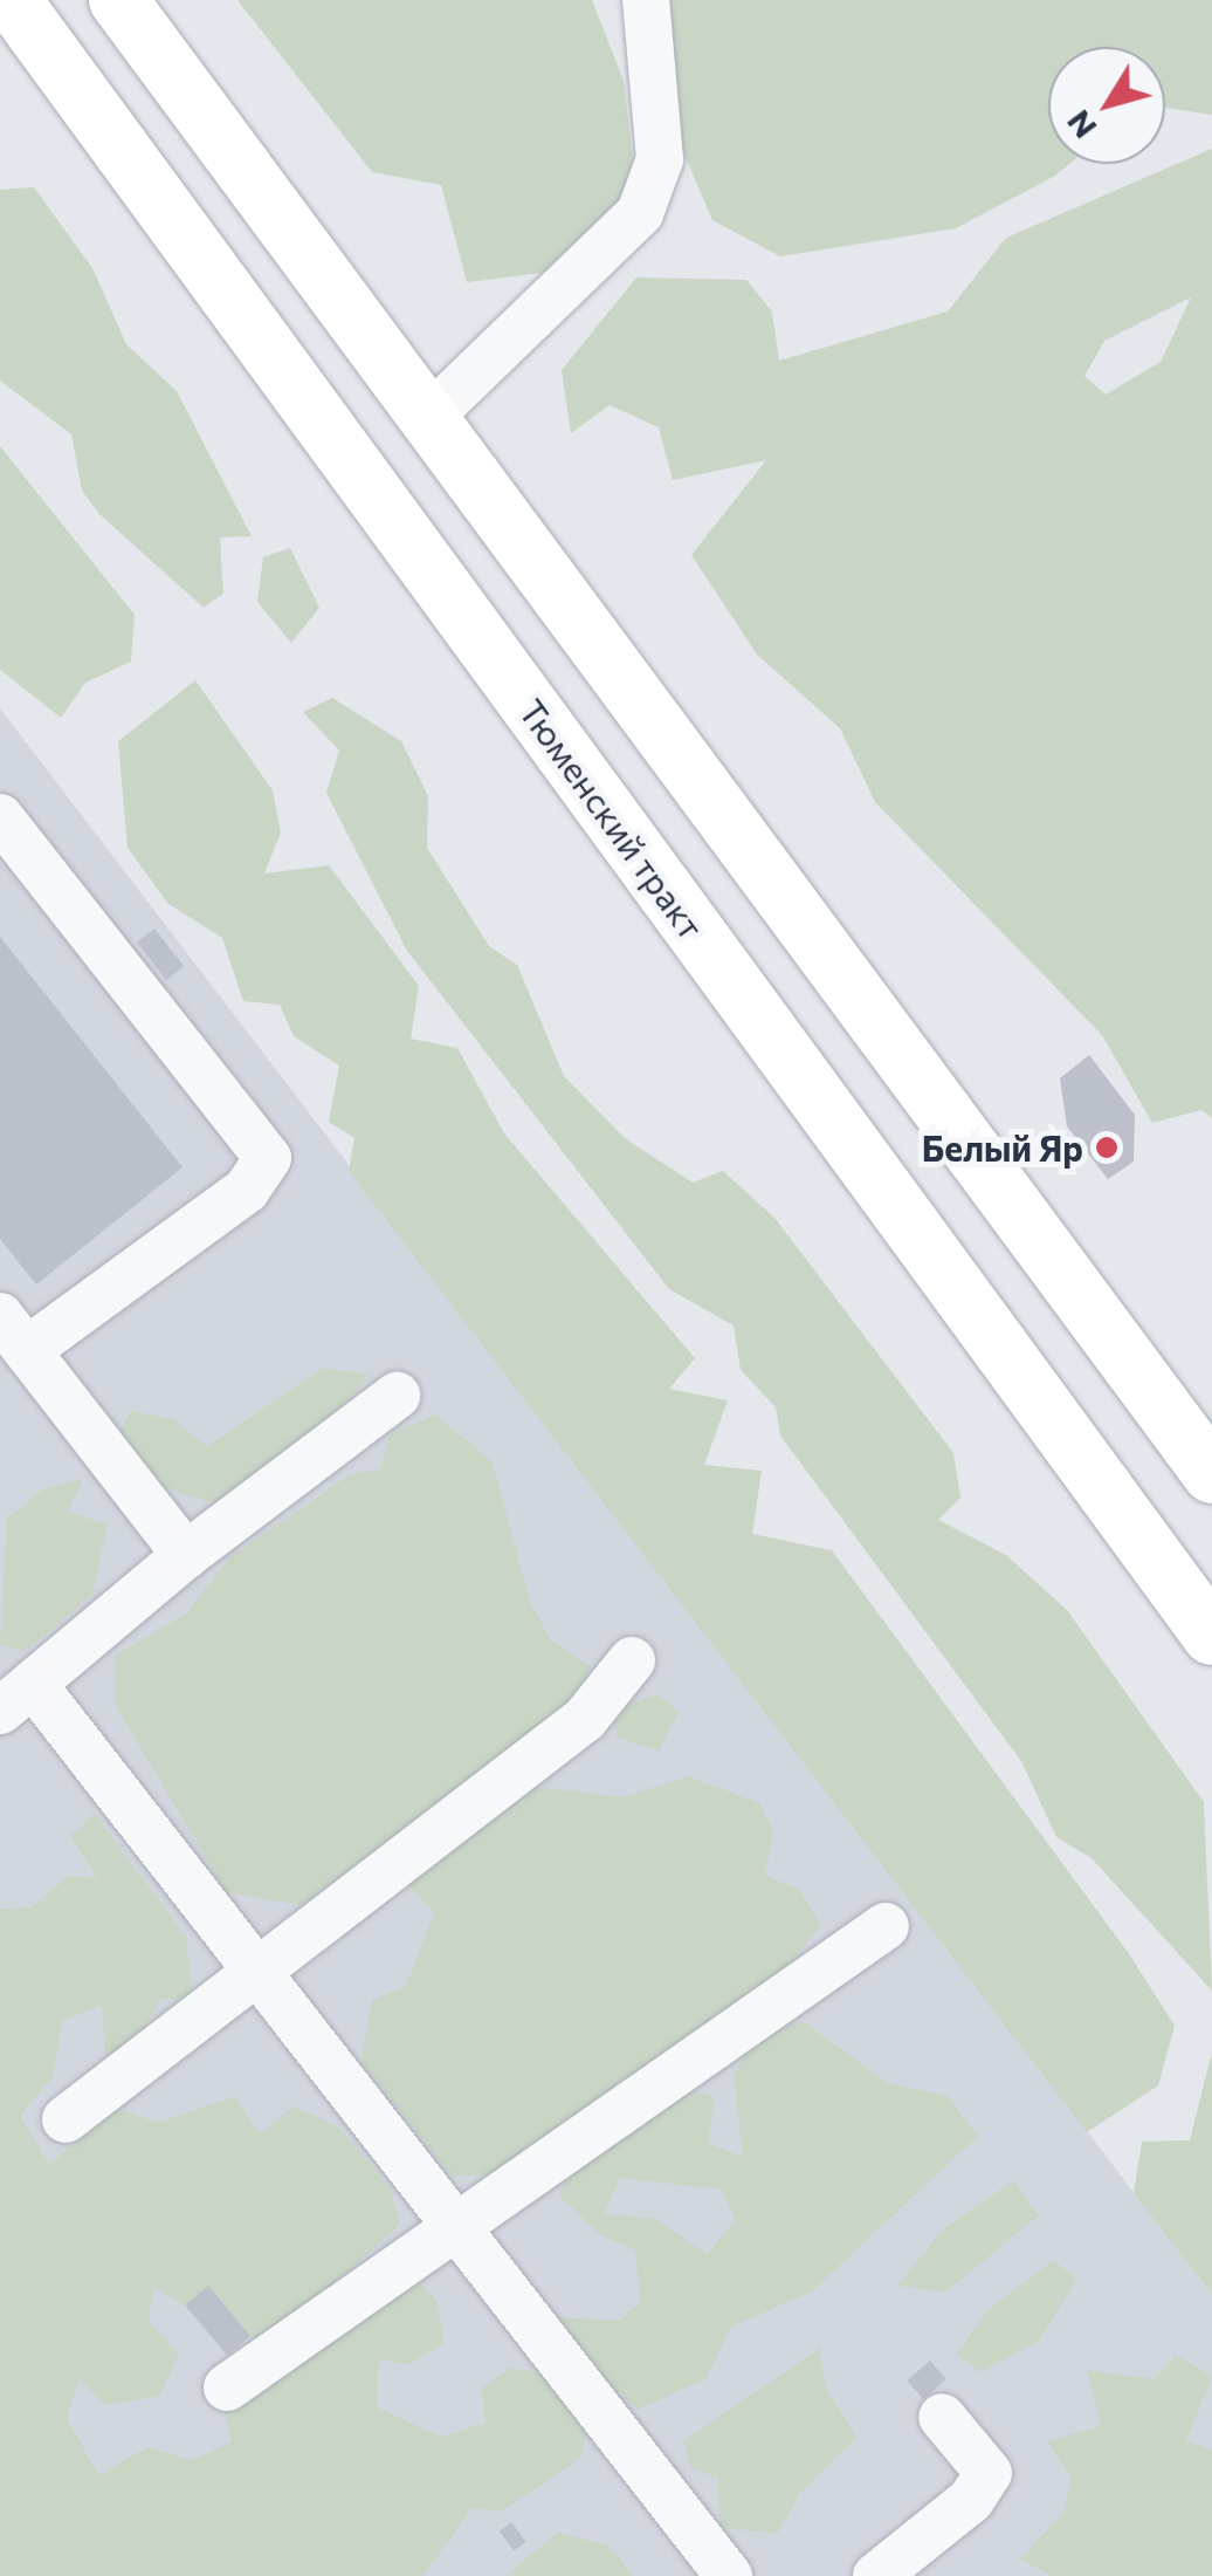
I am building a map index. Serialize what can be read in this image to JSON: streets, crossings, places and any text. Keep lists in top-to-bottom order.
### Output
{
  "streets": {
    "main road": ["Тюменский тракт"]
  },
  "places": ["Белый Яр"],
  "north": "bottom left"
}
